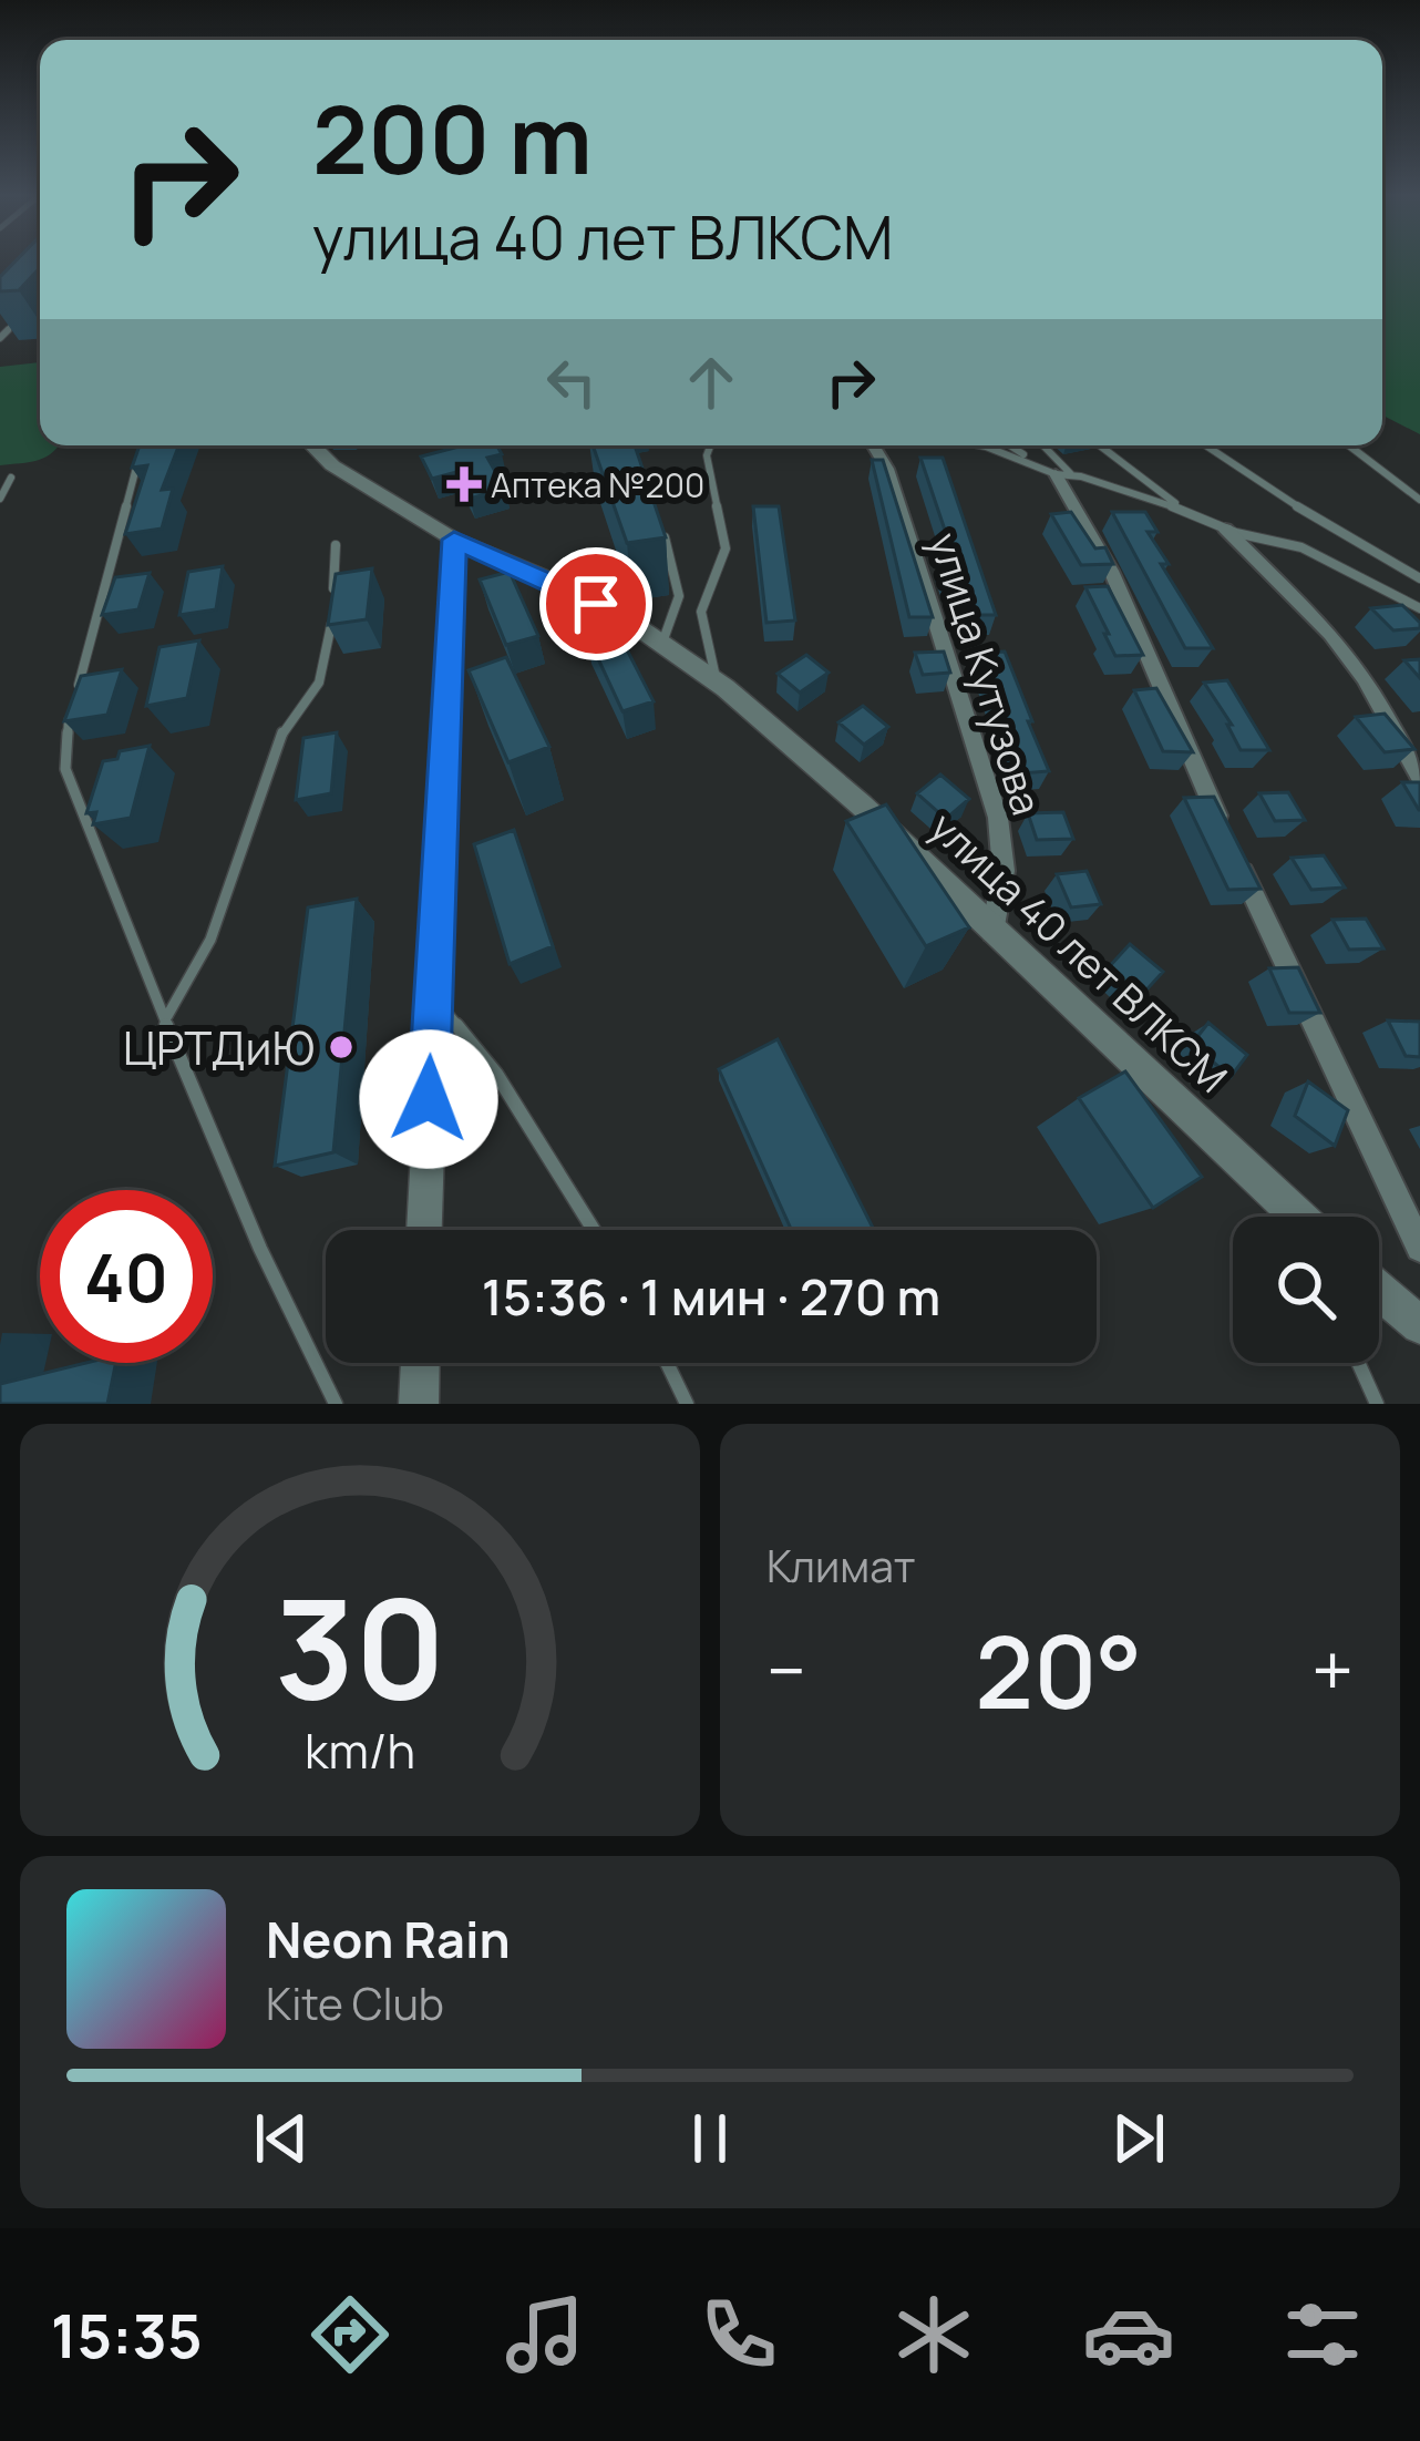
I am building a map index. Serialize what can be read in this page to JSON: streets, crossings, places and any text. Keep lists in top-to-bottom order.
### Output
{
  "streets": {
    "street": ["улица Кутузова", "улица 40 лет ВЛКСМ"]
  },
  "crossings": [
    ["улица Кутузова", "улица 40 лет ВЛКСМ"]
  ],
  "places": {
    "health": ["Аптека №200"],
    "other": ["ЦРТДиЮ"]
  },
  "page": {
    "turn": ["200 m", "улица 40 лет ВЛКСМ"],
    "limit": "40",
    "trip": "15:36 · 1 мин · 270 m",
    "tile": "Климат",
    "heat": ["−", "20°", "+"],
    "song": ["Neon Rain", "Kite Club"],
    "tabs": "15:35",
    "gauge": ["30", "km/h"]
  }
}
